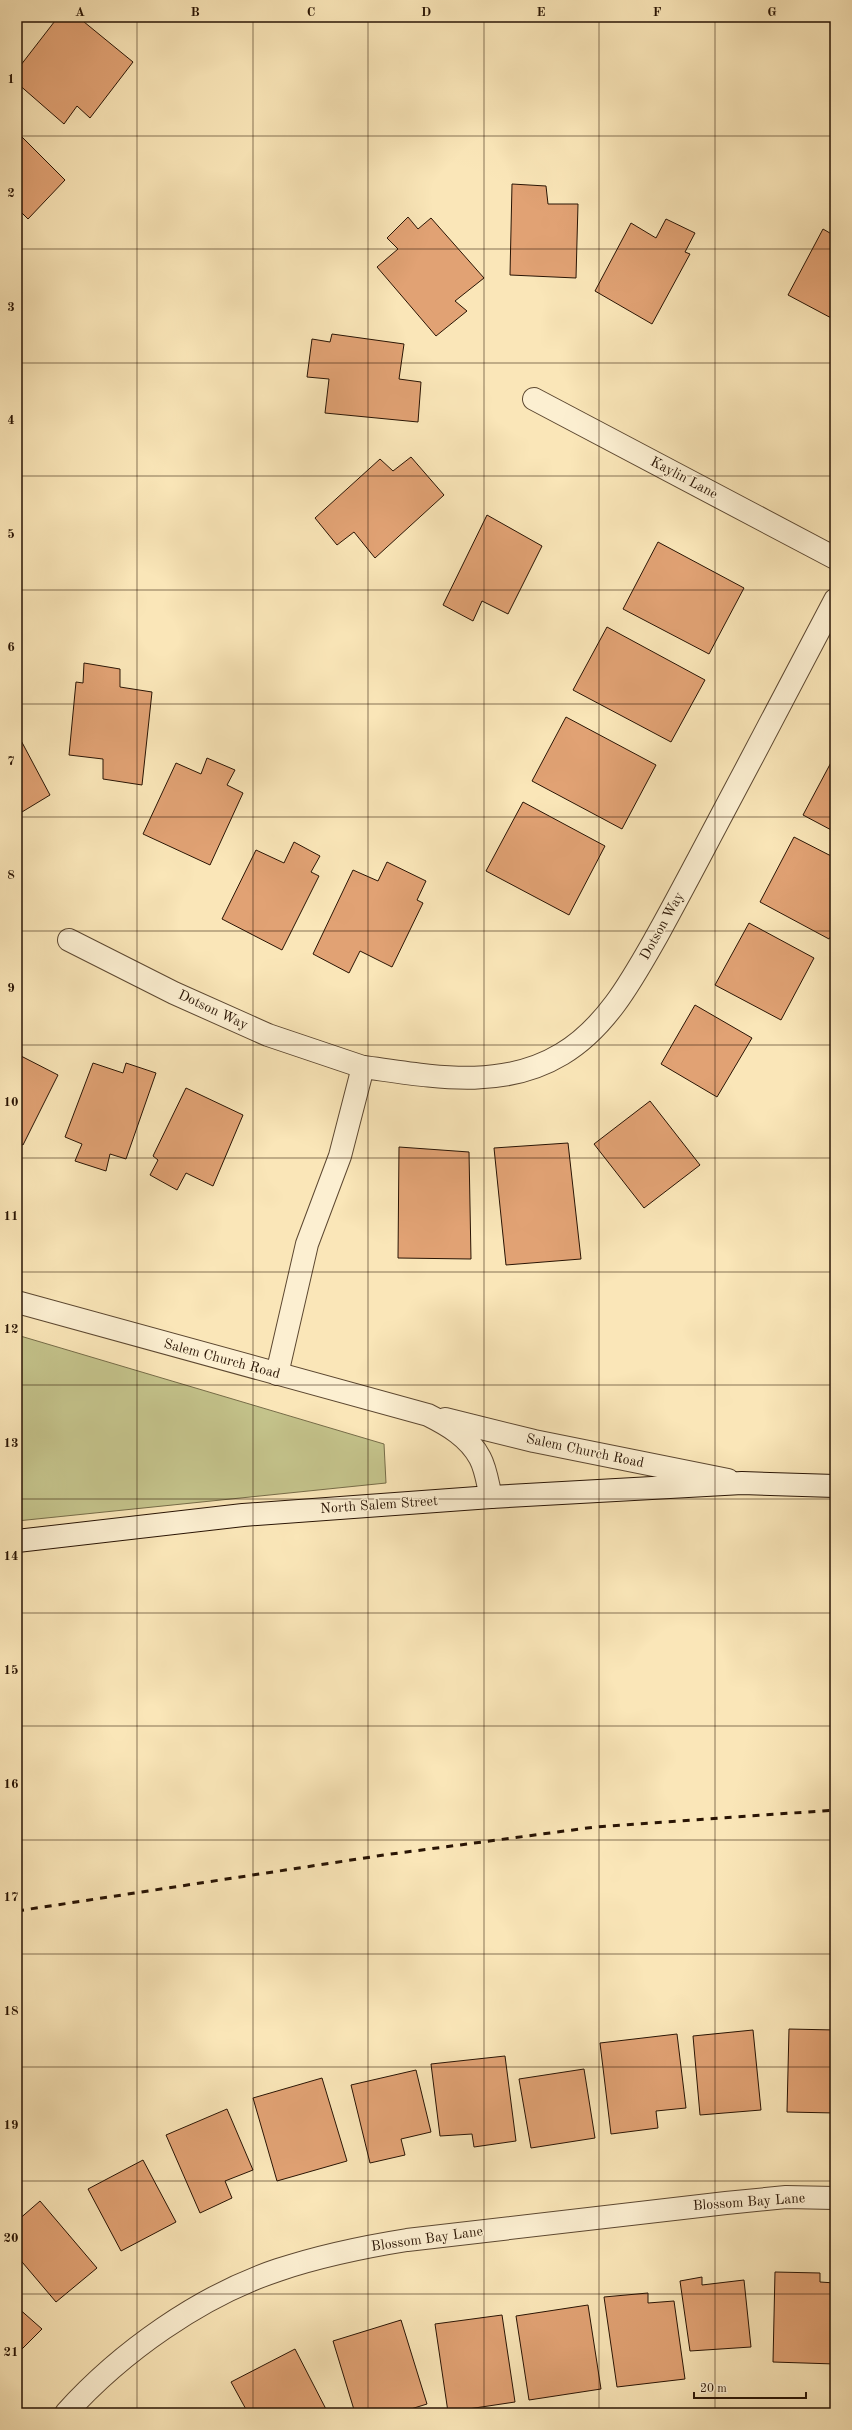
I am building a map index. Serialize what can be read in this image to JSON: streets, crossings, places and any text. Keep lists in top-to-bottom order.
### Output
{
  "streets": {
    "street": [
      "Kaylin Lane",
      "Dotson Way",
      "Salem Church Road",
      "North Salem Street",
      "Blossom Bay Lane"
    ]
  },
  "crossings": [
    ["Salem Church Road", "North Salem Street"]
  ],
  "scale_bar": "20 m",
  "grid": {
    "columns": [
      "A",
      "B",
      "C",
      "D",
      "E",
      "F",
      "G"
    ],
    "rows": [
      "1",
      "2",
      "3",
      "4",
      "5",
      "6",
      "7",
      "8",
      "9",
      "10",
      "11",
      "12",
      "13",
      "14",
      "15",
      "16",
      "17",
      "18",
      "19",
      "20",
      "21"
    ]
  }
}
